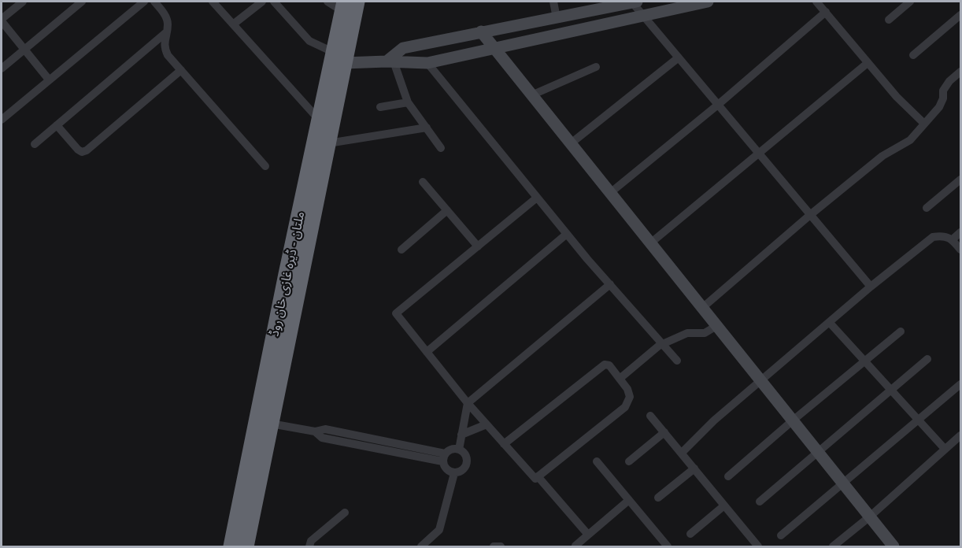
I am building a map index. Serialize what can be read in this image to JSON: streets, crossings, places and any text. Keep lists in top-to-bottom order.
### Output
{
  "streets": {
    "highway": ["ملتان - ڈیرہ غازی خان روڈ"]
  }
}
